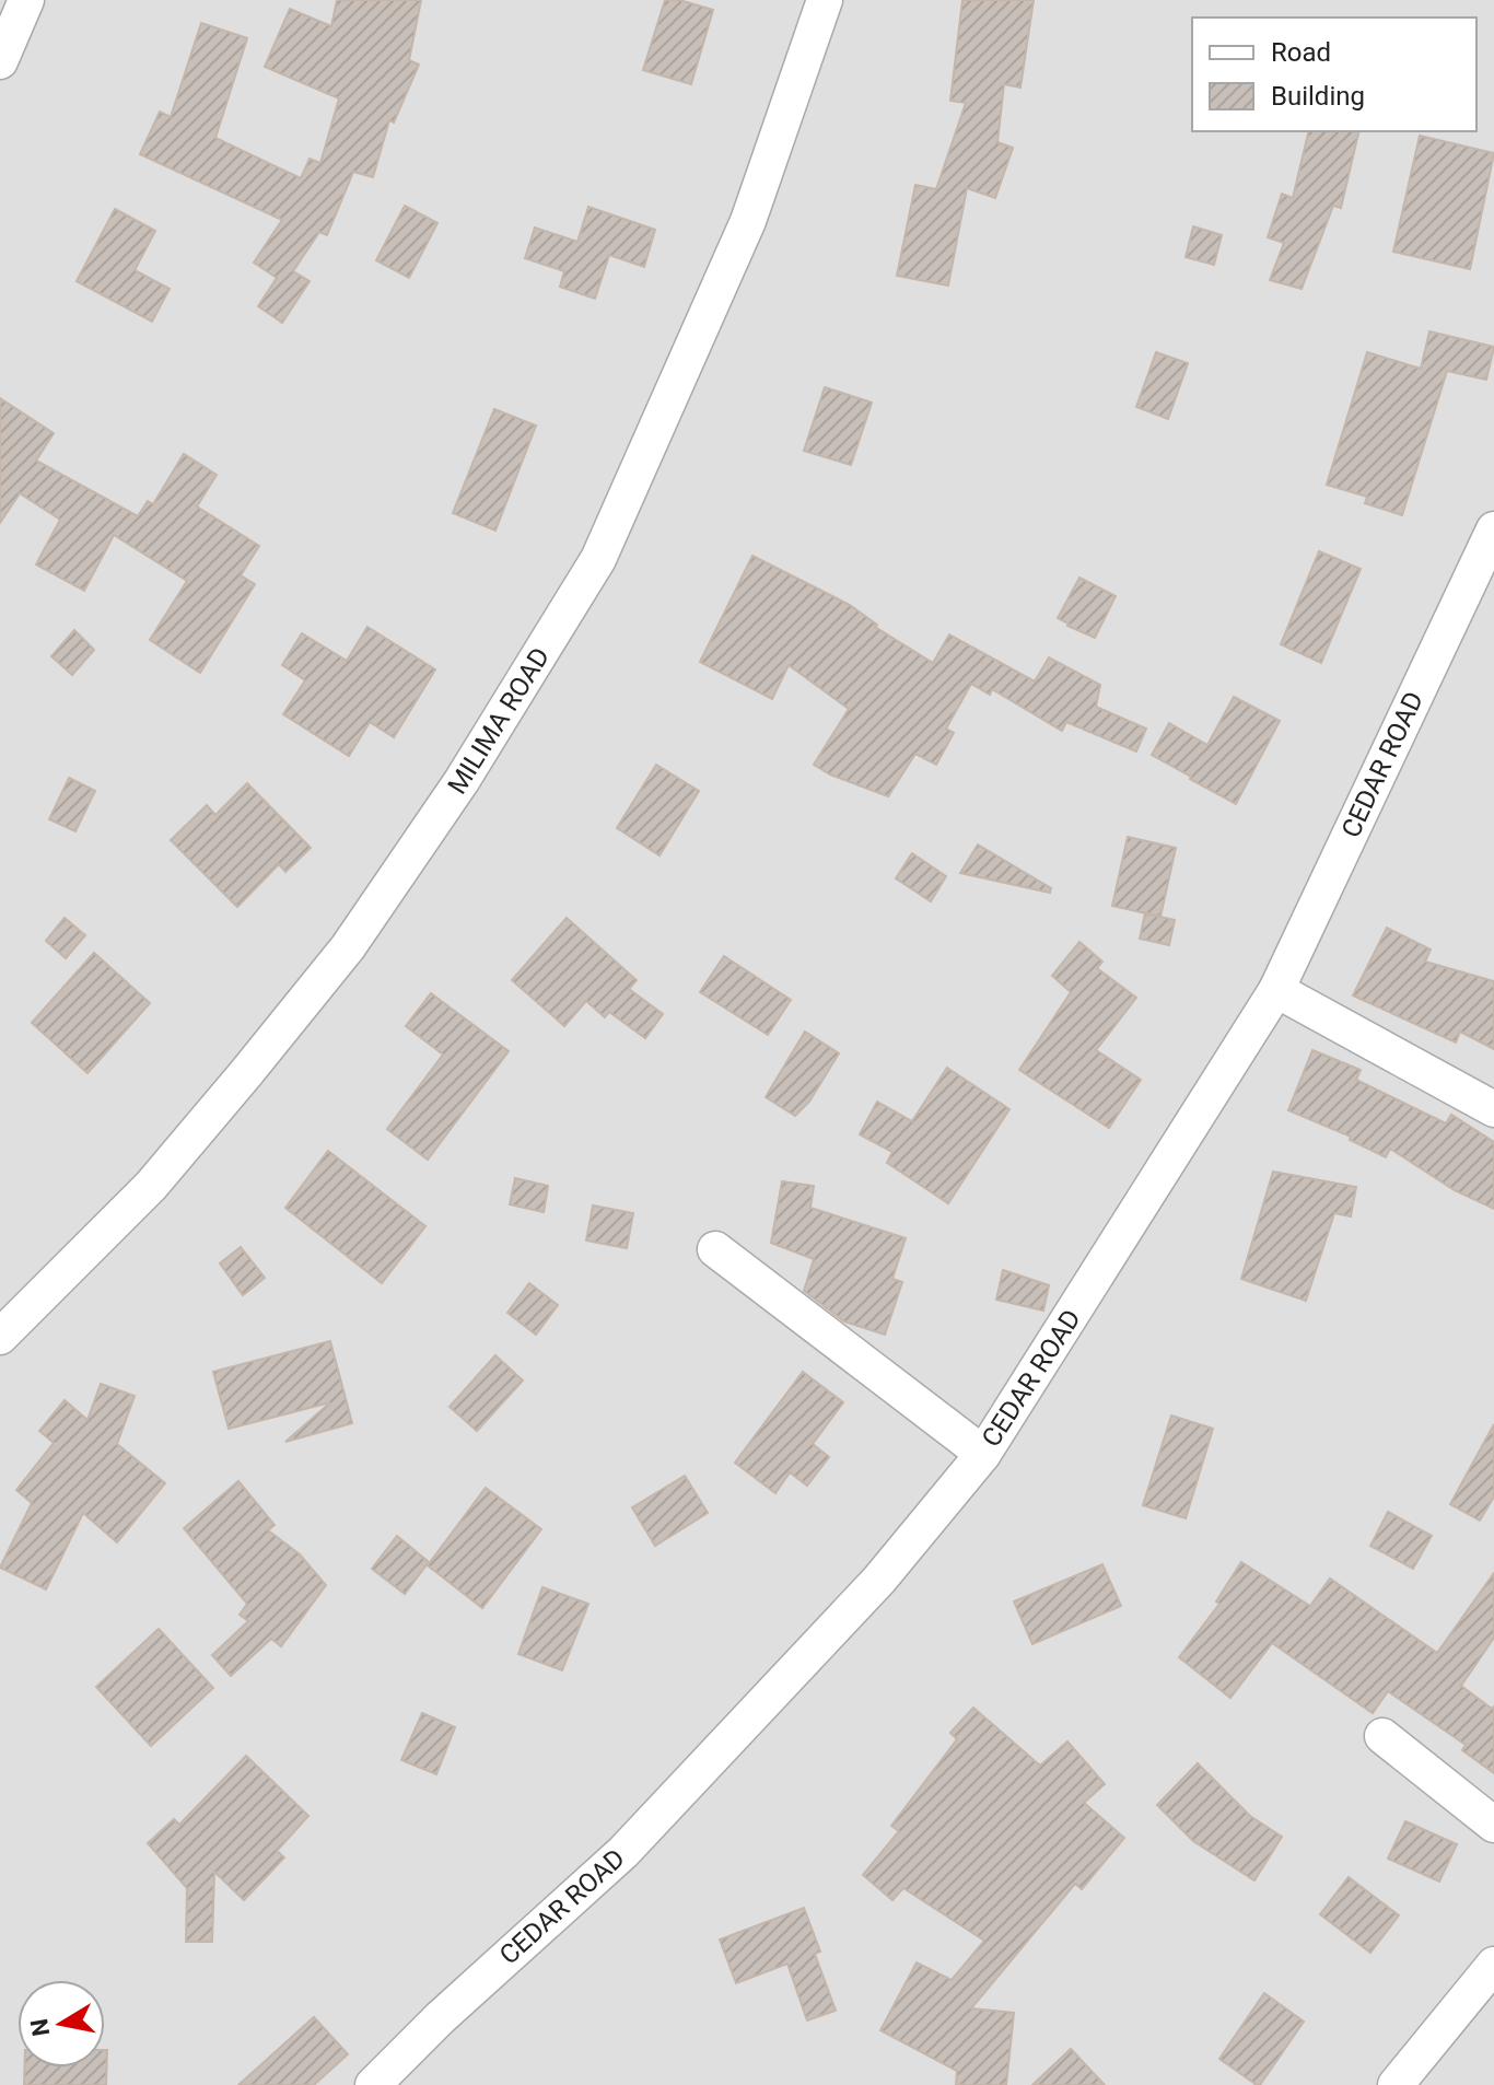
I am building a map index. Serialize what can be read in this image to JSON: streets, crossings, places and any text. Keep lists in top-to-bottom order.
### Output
{
  "streets": {
    "street": ["MILIMA ROAD", "CEDAR ROAD"]
  },
  "legend": ["Road", "Building"],
  "north": "left"
}
